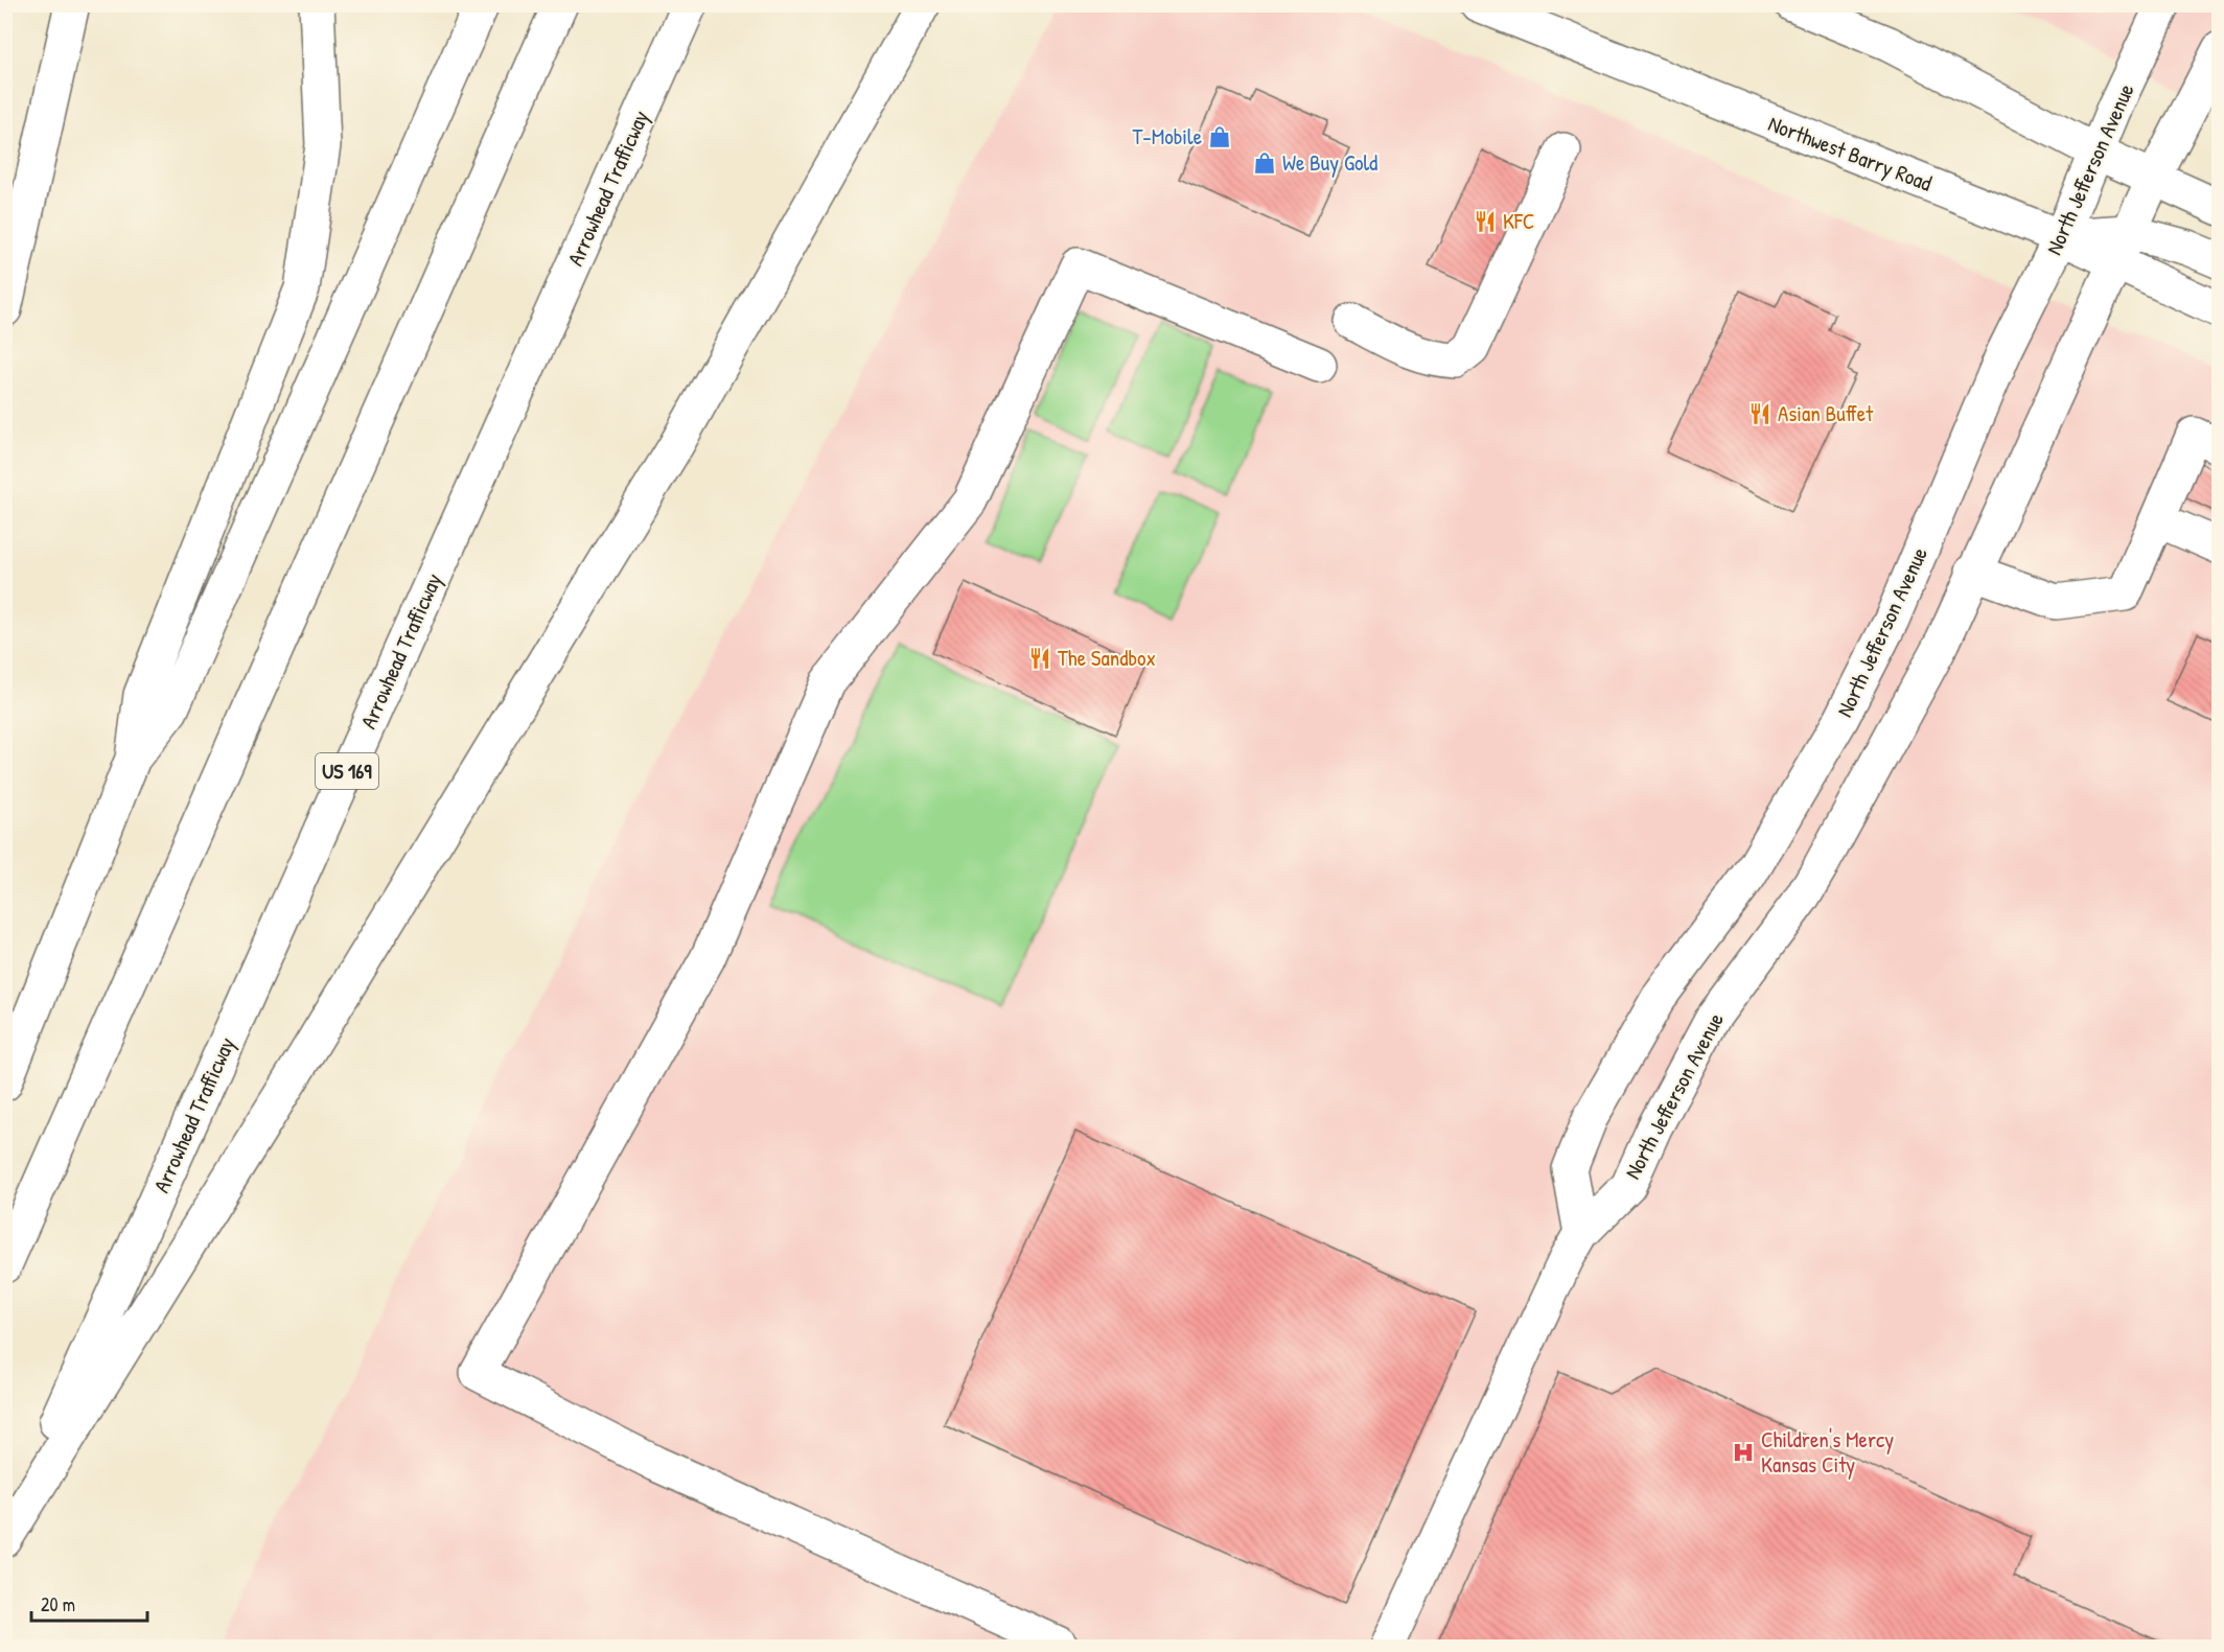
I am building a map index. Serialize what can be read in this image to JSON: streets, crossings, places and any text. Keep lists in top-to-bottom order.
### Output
{
  "streets": {
    "main road": [
      "Northwest Barry Road",
      "North Jefferson Avenue",
      "Arrowhead Trafficway",
      "US 169"
    ]
  },
  "crossings": [
    ["Northwest Barry Road", "North Jefferson Avenue"]
  ],
  "places": {
    "shop": ["T-Mobile", "We Buy Gold"],
    "restaurant": ["KFC", "Asian Buffet", "The Sandbox"],
    "hospital": ["Children's Mercy Kansas City"]
  },
  "scale_bar": "20 m"
}
